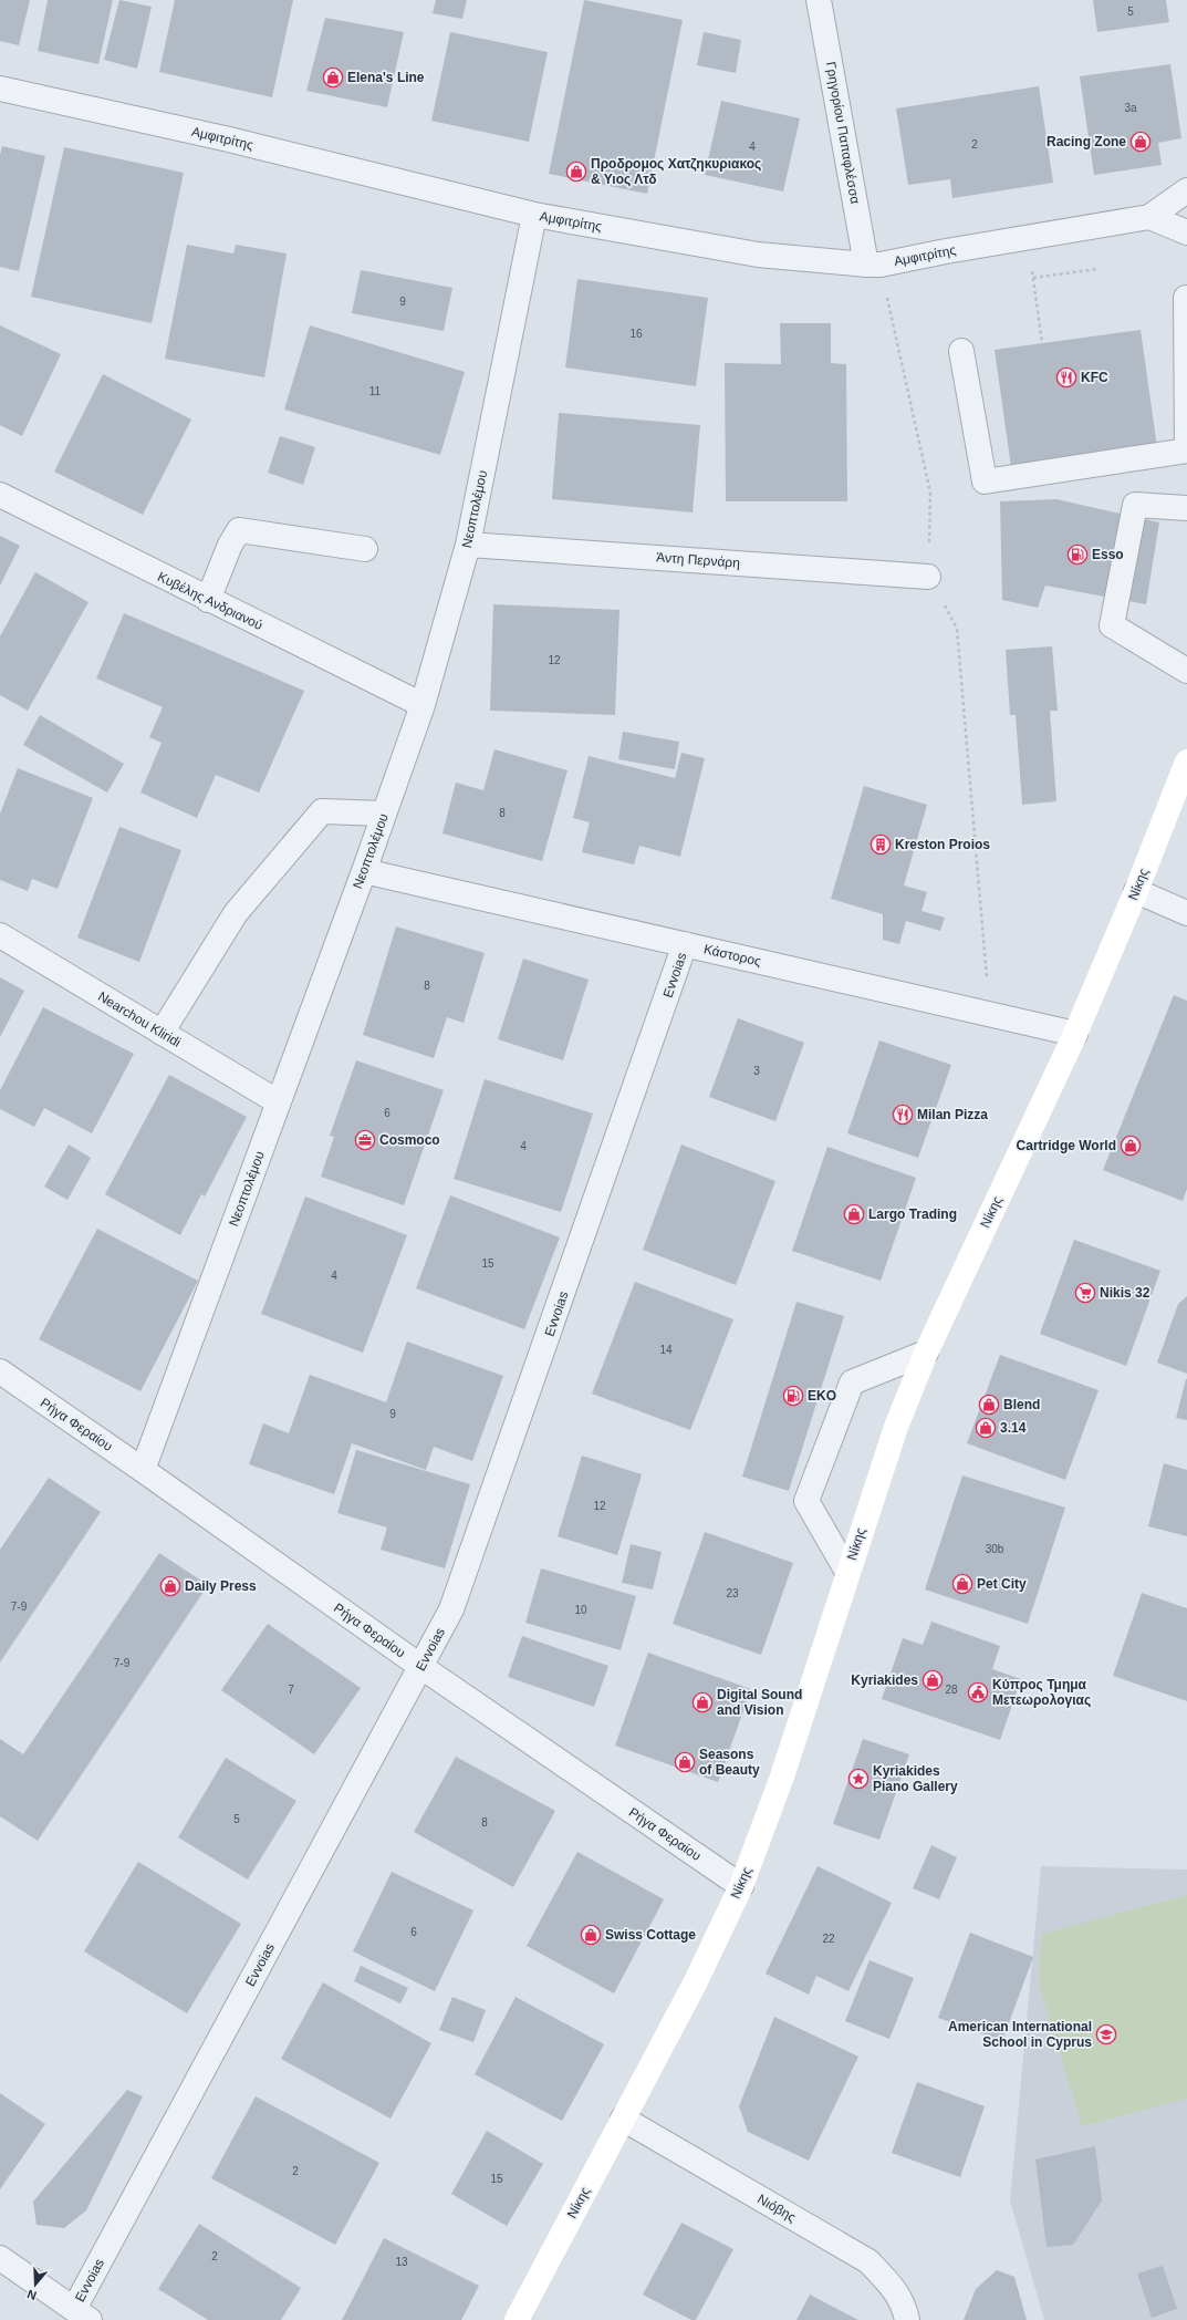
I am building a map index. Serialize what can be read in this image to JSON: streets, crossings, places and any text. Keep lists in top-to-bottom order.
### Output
{
  "streets": {
    "main road": ["Νίκης"],
    "street": [
      "Γρηγορίου Παπαφλέσσα",
      "Αμφιτρίτης",
      "Νεοπτολέμου",
      "Άντη Περνάρη",
      "Κυβέλης Ανδριανού",
      "Κάστορος",
      "Evvoias",
      "Nearchou Kliridi",
      "Ρήγα Φεραίου",
      "Νιόβης"
    ]
  },
  "crossings": [
    ["Γρηγορίου Παπαφλέσσα", "Αμφιτρίτης"],
    ["Αμφιτρίτης", "Νεοπτολέμου"],
    ["Νεοπτολέμου", "Άντη Περνάρη"],
    ["Νεοπτολέμου", "Κυβέλης Ανδριανού"],
    ["Νεοπτολέμου", "Κάστορος"],
    ["Νεοπτολέμου", "Nearchou Kliridi"],
    ["Νεοπτολέμου", "Ρήγα Φεραίου"],
    ["Νίκης", "Κάστορος"],
    ["Νίκης", "Ρήγα Φεραίου"],
    ["Νίκης", "Νιόβης"],
    ["Κάστορος", "Evvoias"],
    ["Evvoias", "Ρήγα Φεραίου"]
  ],
  "places": {
    "shop": [
      "Elena's Line",
      "Racing Zone",
      "Προδρομος Χατζηκυριακος & Υιος Λτδ",
      "Cartridge World",
      "Largo Trading",
      "Blend",
      "3.14",
      "Pet City",
      "Daily Press",
      "Kyriakides",
      "Digital Sound and Vision",
      "Seasons of Beauty",
      "Swiss Cottage"
    ],
    "restaurant": ["KFC", "Milan Pizza"],
    "fuel station": ["Esso", "EKO"],
    "building": ["Kreston Proios"],
    "office": ["Cosmoco"],
    "supermarket": ["Nikis 32"],
    "public building": ["Κύπρος Τμημα Μετεωρολογιας"],
    "place": ["Kyriakides Piano Gallery"],
    "school or university": ["American International School in Cyprus"]
  },
  "house_numbers": [
    "5",
    "3a",
    "2",
    "4",
    "9",
    "16",
    "11",
    "12",
    "8",
    "8",
    "3",
    "6",
    "4",
    "15",
    "4",
    "14",
    "9",
    "12",
    "30b",
    "23",
    "7-9",
    "10",
    "7-9",
    "7",
    "28",
    "5",
    "8",
    "6",
    "22",
    "2",
    "15",
    "2",
    "13"
  ],
  "north": "bottom"
}
